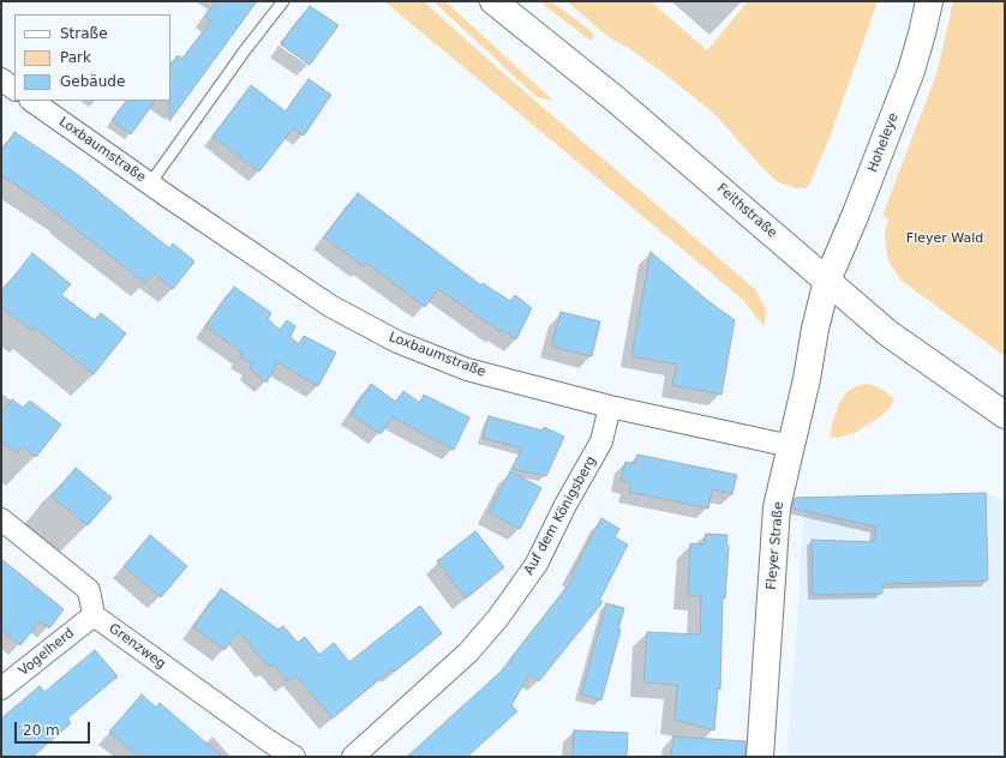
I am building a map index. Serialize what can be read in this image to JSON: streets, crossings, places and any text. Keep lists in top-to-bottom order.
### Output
{
  "streets": {
    "street": [
      "Hoheleye",
      "Loxbaumstraße",
      "Feithstraße",
      "Auf dem Königsberg",
      "Fleyer Straße",
      "Grenzweg",
      "Vogelherd"
    ]
  },
  "crossings": [
    ["Hoheleye", "Feithstraße"],
    ["Hoheleye", "Fleyer Straße"],
    ["Loxbaumstraße", "Auf dem Königsberg"],
    ["Loxbaumstraße", "Fleyer Straße"],
    ["Feithstraße", "Fleyer Straße"],
    ["Grenzweg", "Vogelherd"]
  ],
  "parks": ["Fleyer Wald"],
  "legend": ["Straße", "Park", "Gebäude"],
  "scale_bar": "20 m"
}
